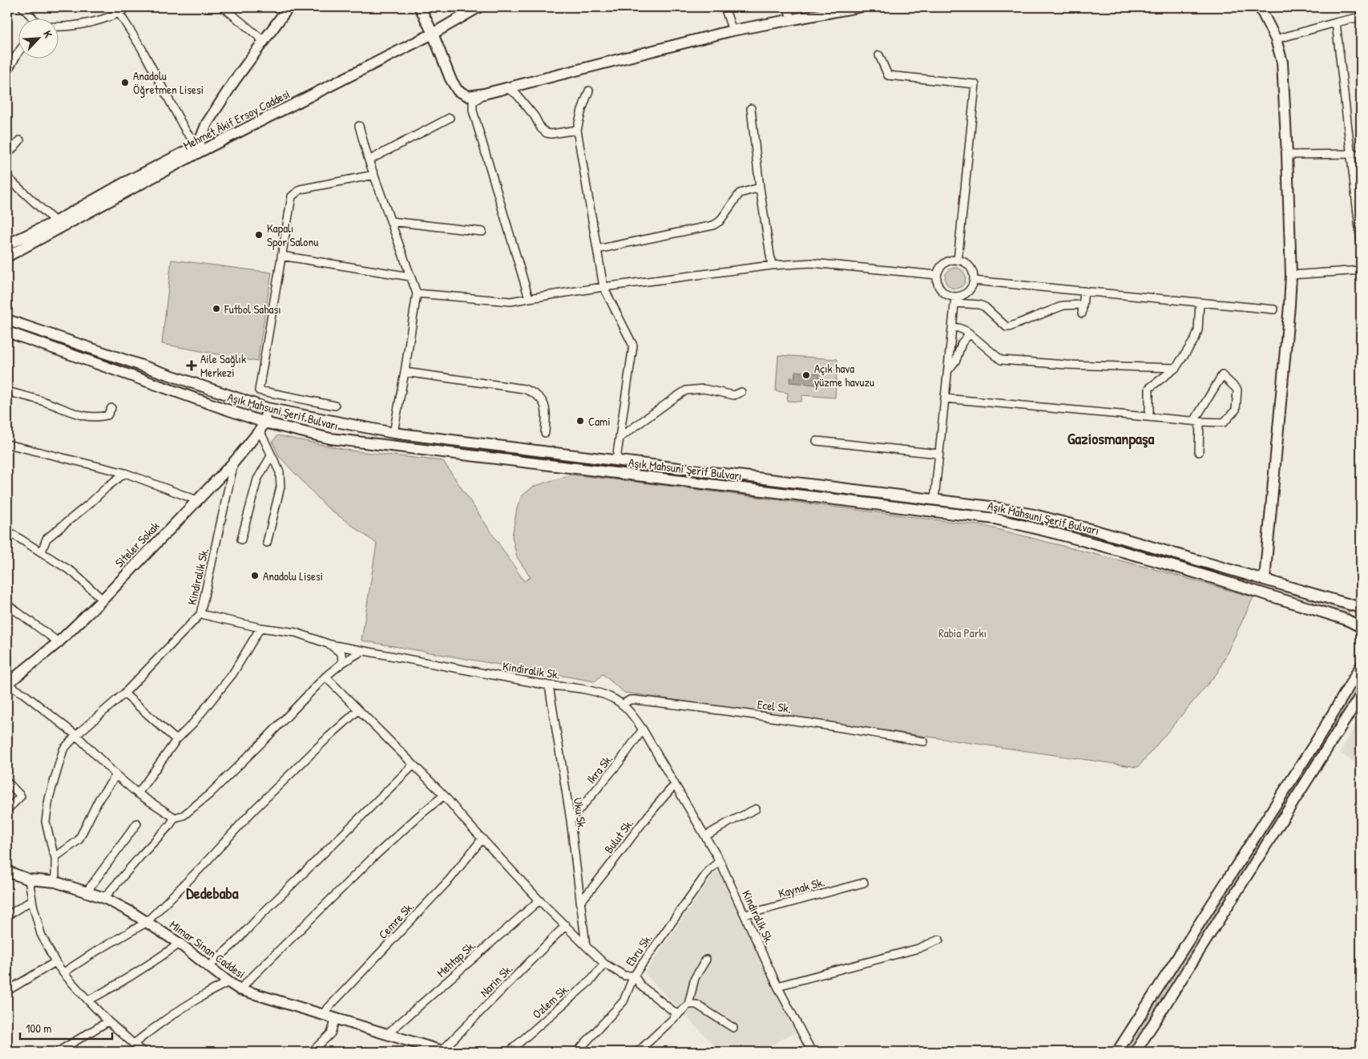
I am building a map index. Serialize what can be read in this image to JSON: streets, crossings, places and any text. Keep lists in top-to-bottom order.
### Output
{
  "streets": {
    "main road": [
      "Mehmet Âkif Ersoy Caddesi",
      "Aşık Mahsuni Şerif Bulvarı",
      "Siteler Sokak",
      "Mimar Sinan Caddesi"
    ],
    "street": [
      "Kindiralik Sk.",
      "Ecel Sk.",
      "Ikra Sk.",
      "Uku Sk.",
      "Bulut Sk.",
      "Kaynak Sk.",
      "Cemre Sk.",
      "Ebru Sk.",
      "Mehtap Sk.",
      "Narin Sk.",
      "Ozlem Sk."
    ]
  },
  "crossings": [
    ["Aşık Mahsuni Şerif Bulvarı", "Siteler Sokak"],
    ["Siteler Sokak", "Kindiralik Sk."],
    ["Kindiralik Sk.", "Ecel Sk."],
    ["Kindiralik Sk.", "Ikra Sk."],
    ["Kindiralik Sk.", "Uku Sk."],
    ["Kindiralik Sk.", "Bulut Sk."],
    ["Kindiralik Sk.", "Kaynak Sk."],
    ["Kindiralik Sk.", "Ebru Sk."],
    ["Ikra Sk.", "Uku Sk."],
    ["Uku Sk.", "Bulut Sk."],
    ["Cemre Sk.", "Mimar Sinan Caddesi"],
    ["Mimar Sinan Caddesi", "Mehtap Sk."],
    ["Mimar Sinan Caddesi", "Narin Sk."]
  ],
  "districts": ["Gaziosmanpaşa", "Dedebaba"],
  "parks": ["Rabia Parkı"],
  "places": {
    "other": [
      "Anadolu Öğretmen Lisesi",
      "Kapalı Spor Salonu",
      "Futbol Sahası",
      "Açık hava yüzme havuzu",
      "Cami",
      "Anadolu Lisesi"
    ],
    "health": ["Aile Sağlık Merkezi"]
  },
  "scale_bar": "100 m",
  "north": "top right"
}
